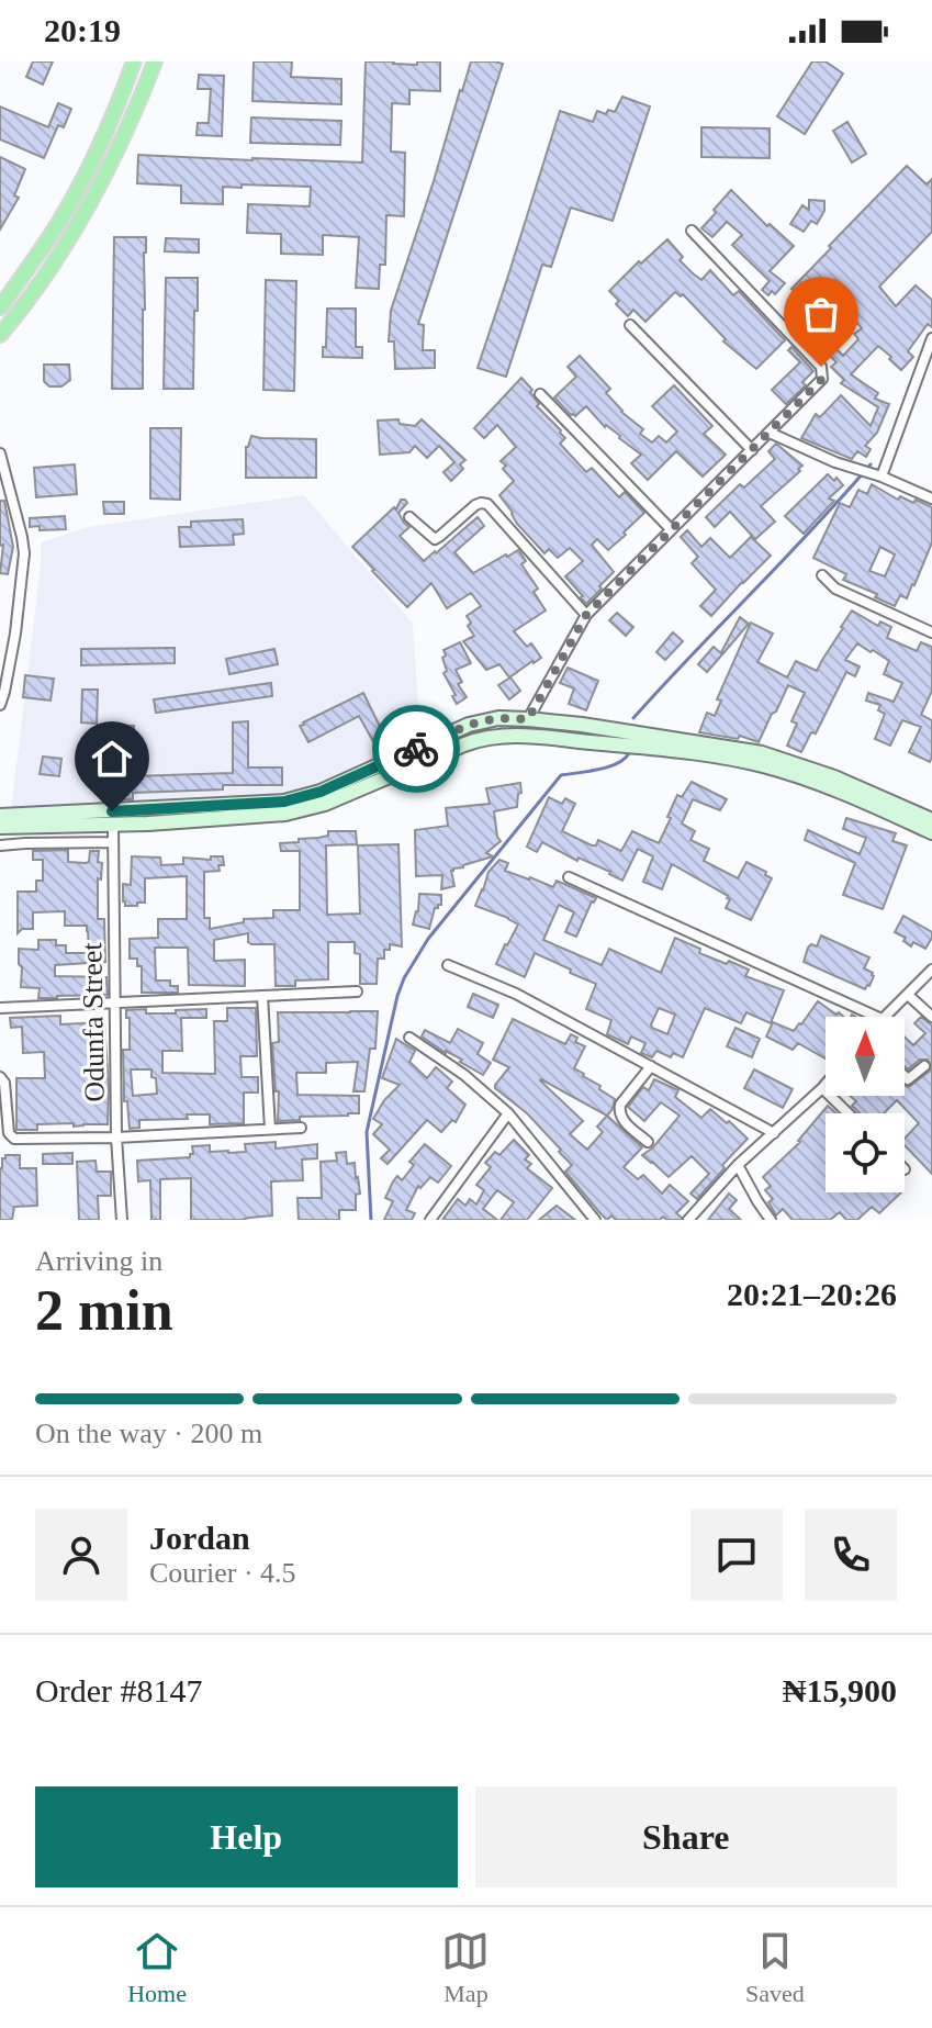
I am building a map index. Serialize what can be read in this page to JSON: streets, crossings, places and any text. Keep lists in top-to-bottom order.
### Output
{
  "streets": {
    "street": ["Odunfa Street"]
  },
  "north": "top",
  "page": {
    "status": "20:19",
    "heading": ["2 min", "Arriving in", "20:21–20:26"],
    "panel": [
      "Jordan",
      "Courier · 4.5",
      "Order #8147",
      "₦15,900"
    ],
    "bar": "On the way · 200 m",
    "buttons": ["Help", "Share"],
    "tabs": ["Home", "Map", "Saved"]
  }
}
